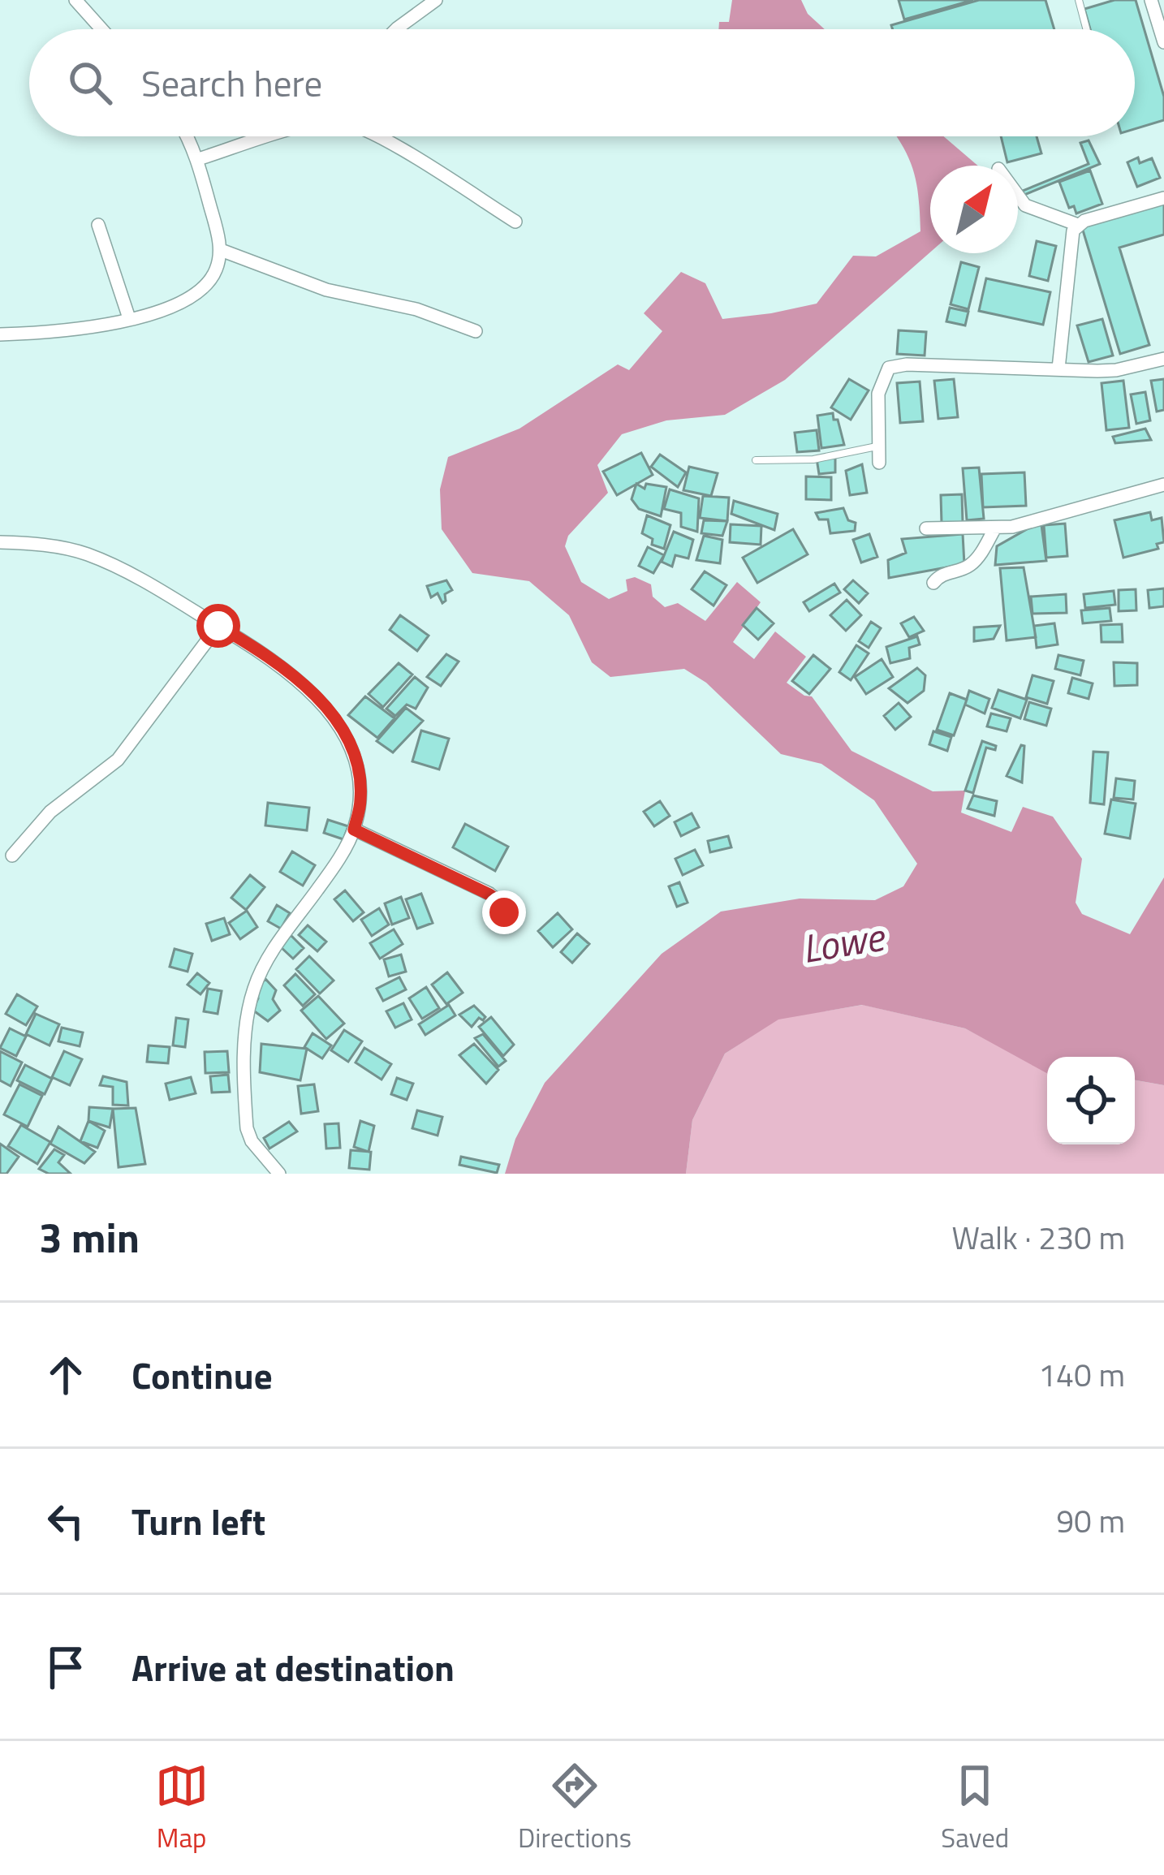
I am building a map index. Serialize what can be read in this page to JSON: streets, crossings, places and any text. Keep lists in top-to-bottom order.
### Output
{
  "water": ["Lowe"],
  "north": "top right",
  "page": {
    "search": "Search here",
    "heading": ["3 min", "Walk · 230 m"],
    "list": [
      ["Continue", "140 m"],
      ["Turn left", "90 m"],
      "Arrive at destination"
    ],
    "nav": ["Map", "Directions", "Saved"]
  }
}
